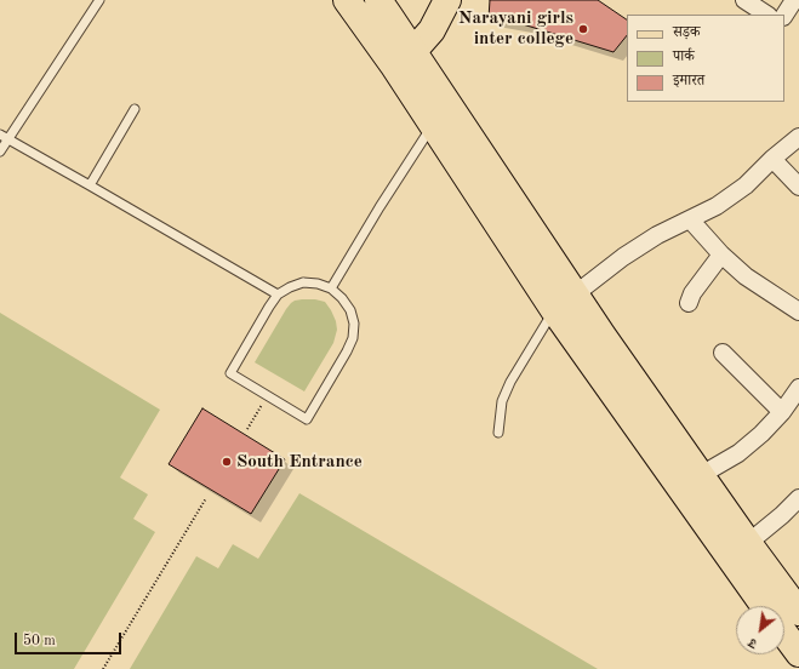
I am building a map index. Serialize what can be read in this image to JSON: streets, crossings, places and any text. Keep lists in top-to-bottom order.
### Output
{
  "places": ["Narayani girls inter college", "South Entrance"],
  "legend": ["सड़क", "पार्क", "इमारत"],
  "scale_bar": "50 m",
  "north": "bottom left"
}
